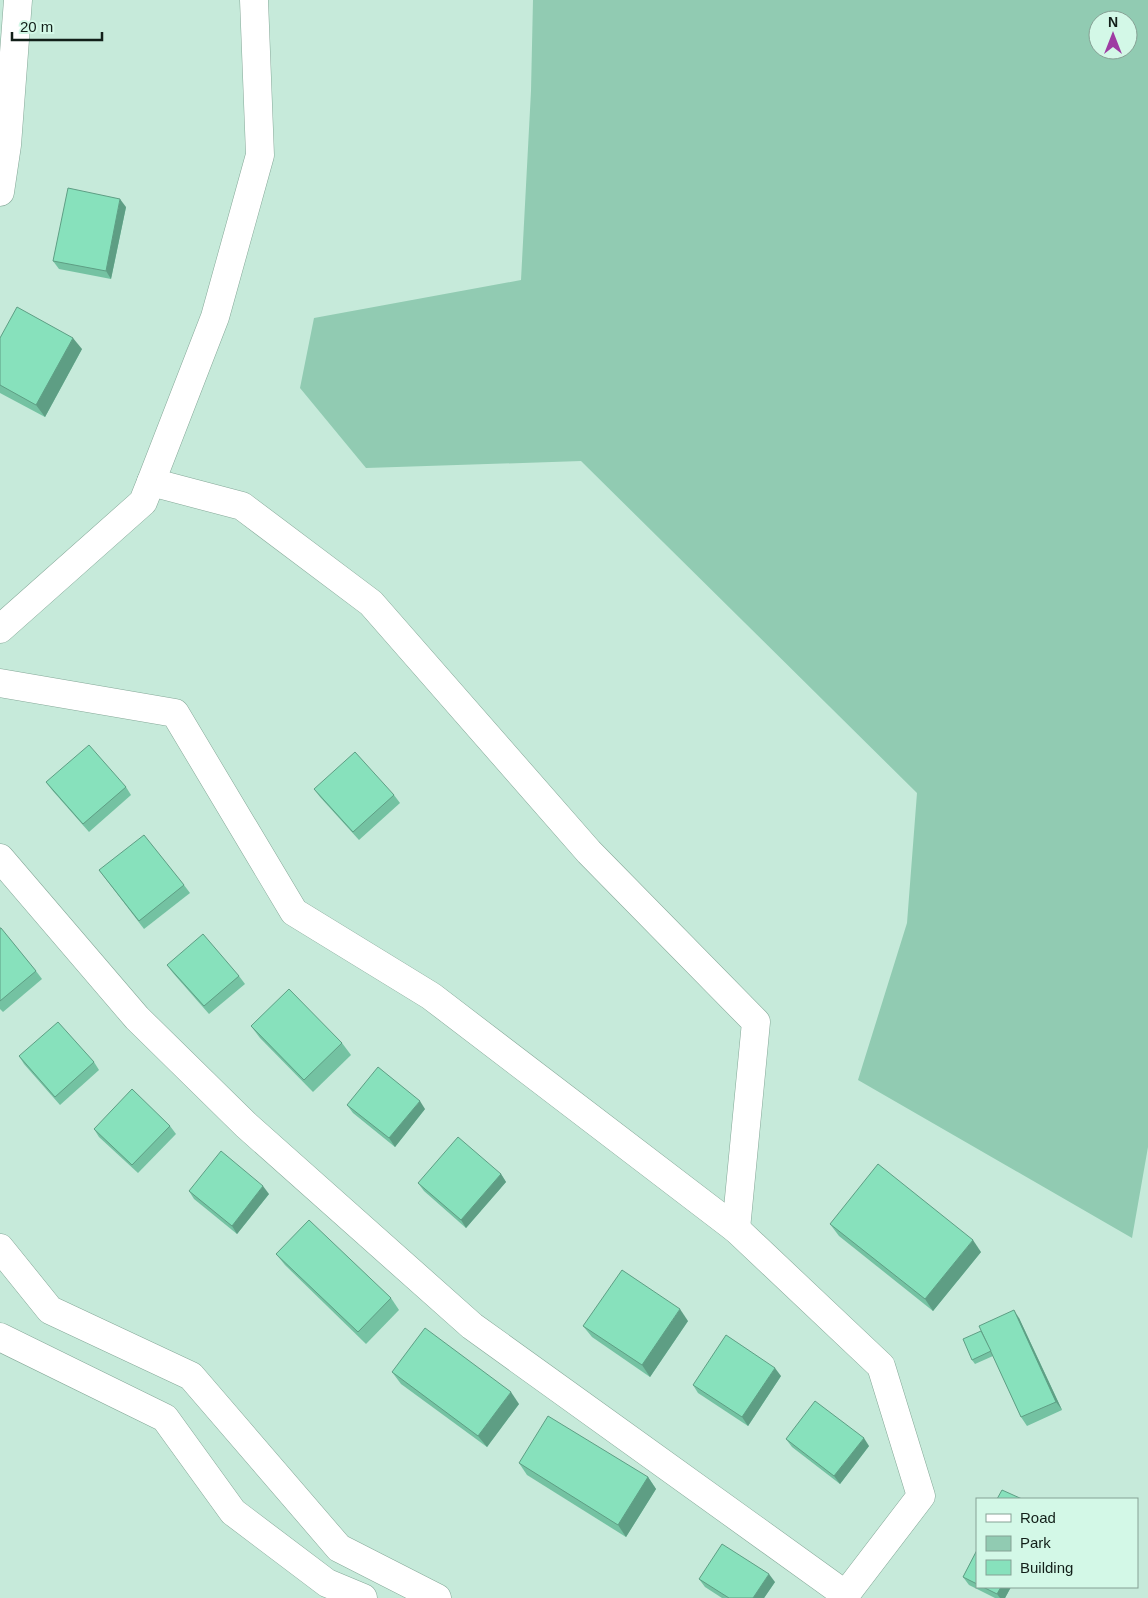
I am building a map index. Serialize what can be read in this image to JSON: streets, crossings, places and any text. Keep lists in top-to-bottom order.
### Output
{
  "legend": ["Road", "Park", "Building"],
  "scale_bar": "20 m",
  "north": "top"
}
